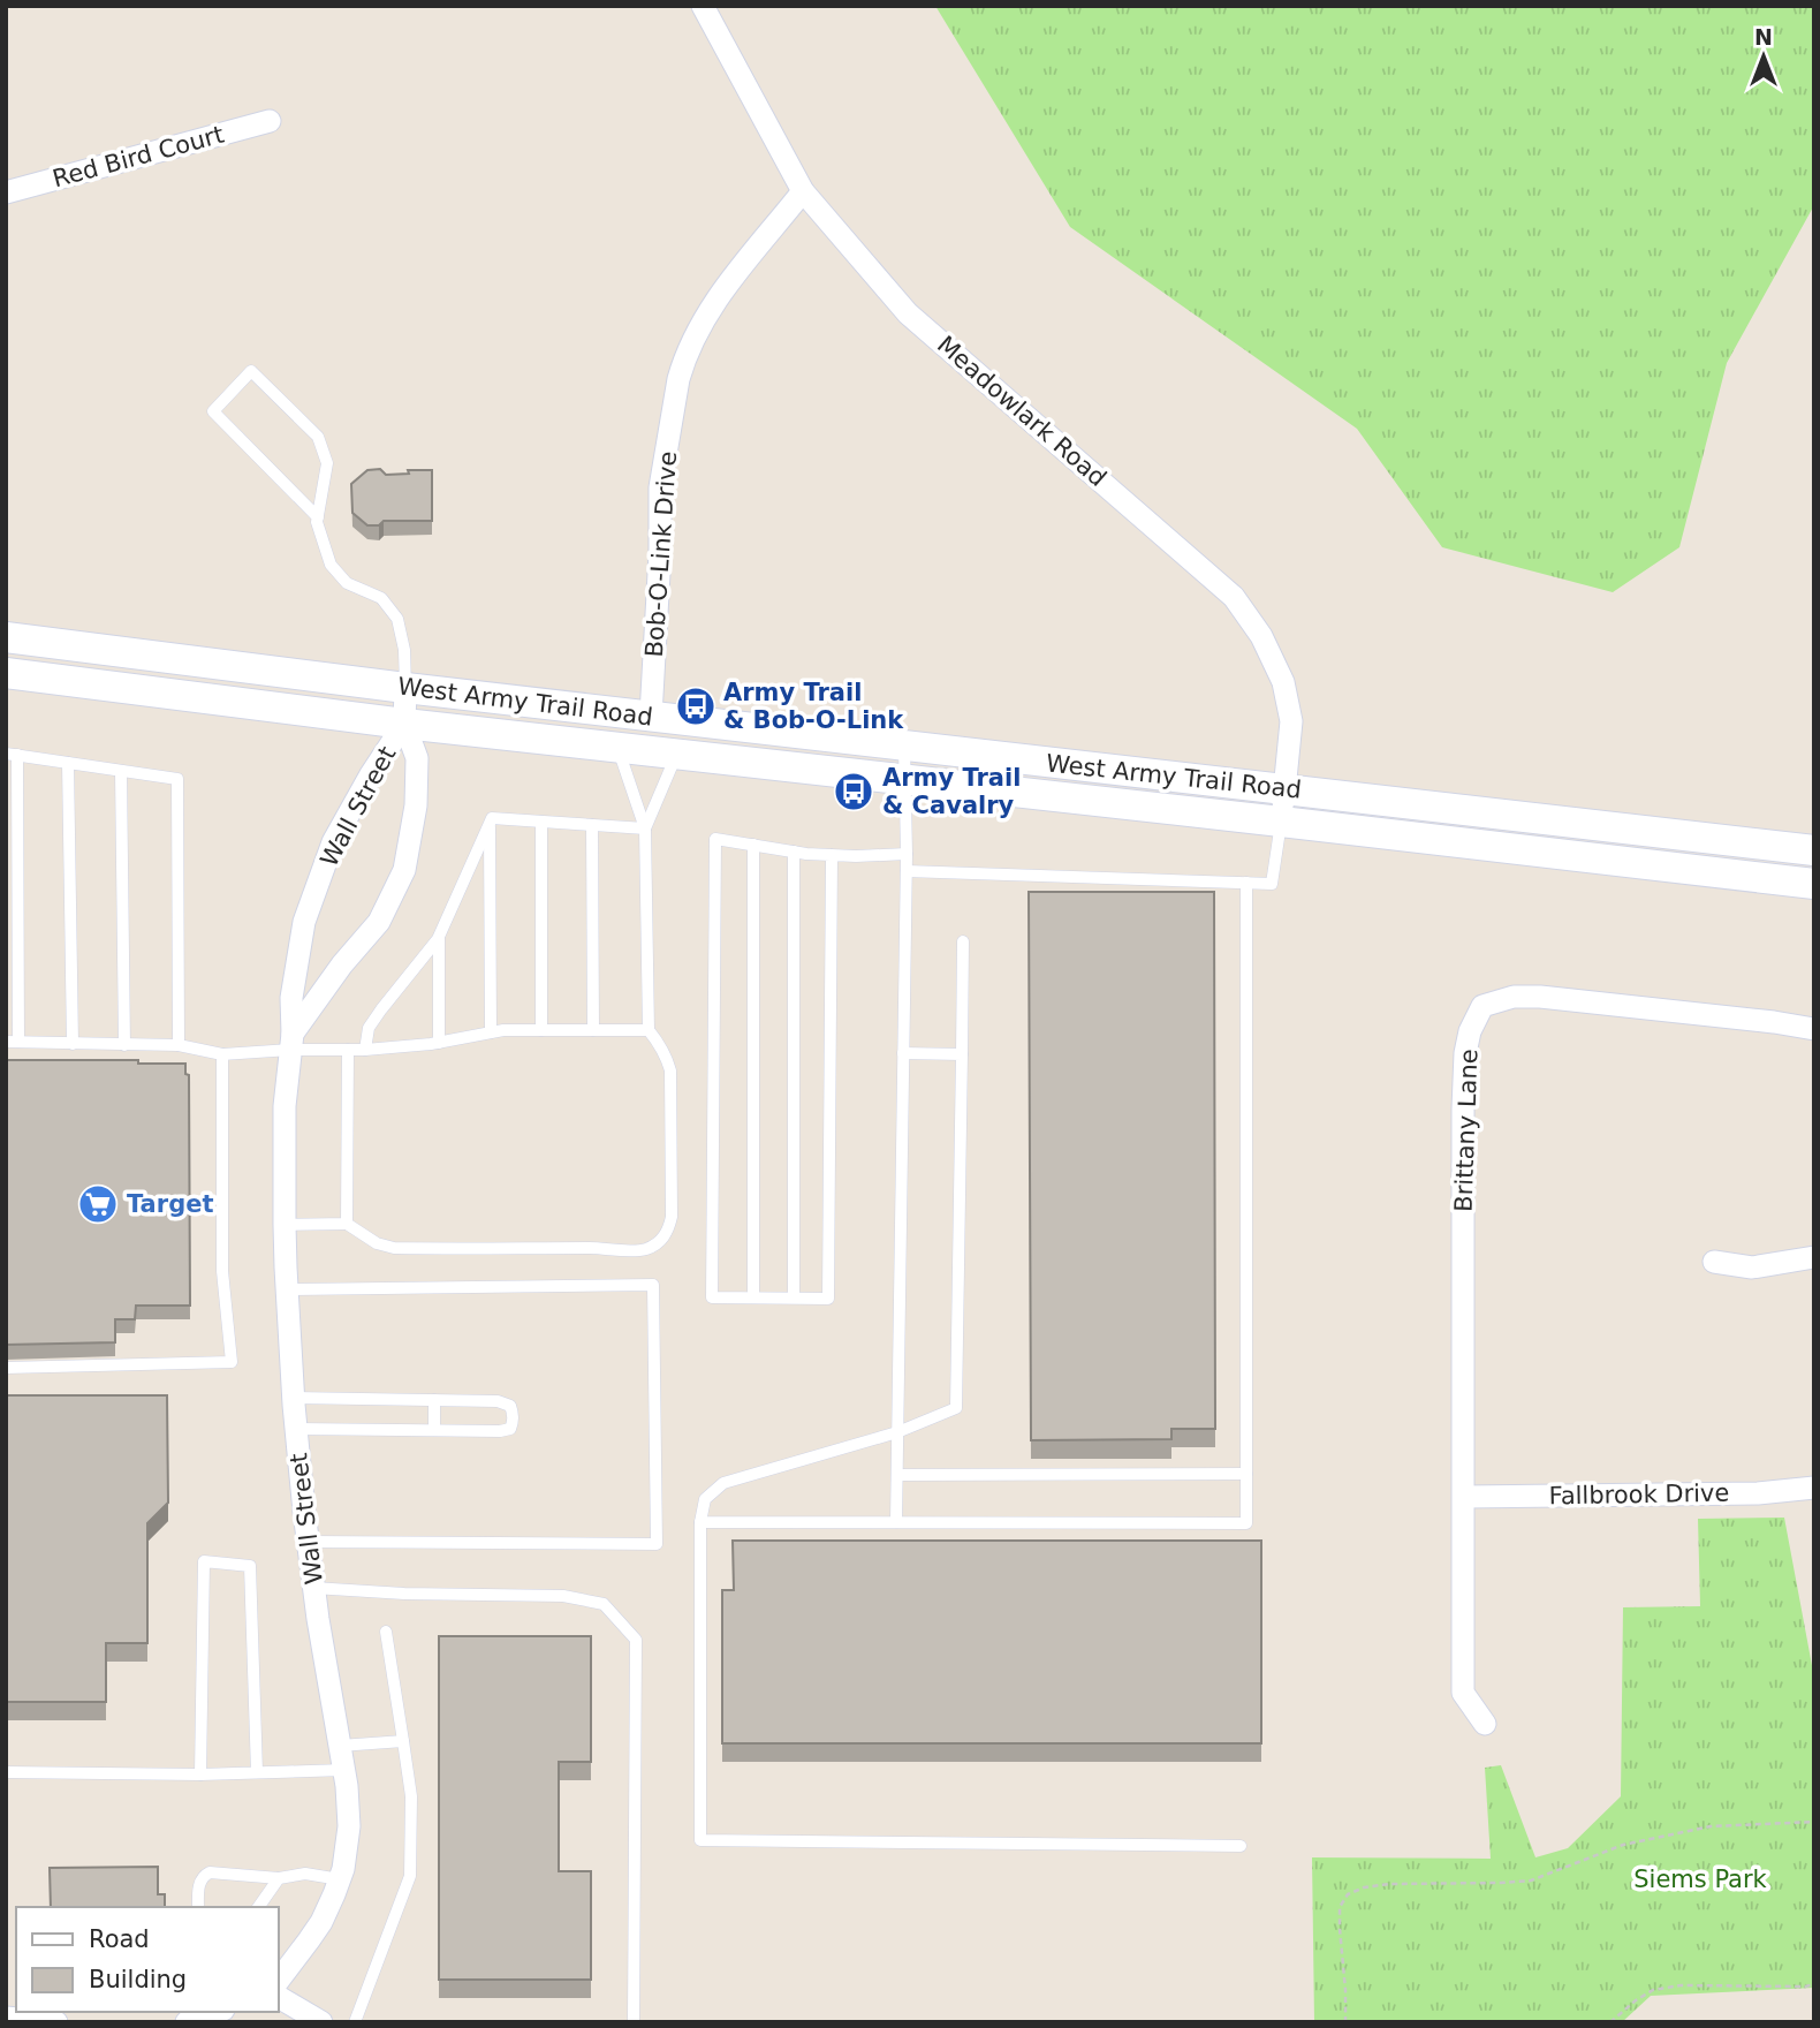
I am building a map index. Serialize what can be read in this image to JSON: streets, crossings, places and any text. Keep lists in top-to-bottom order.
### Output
{
  "streets": {
    "main road": ["West Army Trail Road"],
    "street": [
      "Red Bird Court",
      "Meadowlark Road",
      "Bob-O-Link Drive",
      "Wall Street",
      "Brittany Lane",
      "Fallbrook Drive"
    ]
  },
  "crossings": [
    ["Meadowlark Road", "Bob-O-Link Drive"],
    ["Meadowlark Road", "West Army Trail Road"],
    ["Bob-O-Link Drive", "West Army Trail Road"],
    ["West Army Trail Road", "Wall Street"],
    ["Brittany Lane", "Fallbrook Drive"]
  ],
  "parks": ["Siems Park"],
  "places": {
    "bus stop": ["Army Trail & Bob-O-Link", "Army Trail & Cavalry"],
    "supermarket": ["Target"]
  },
  "legend": ["Road", "Building"],
  "north": "top"
}
